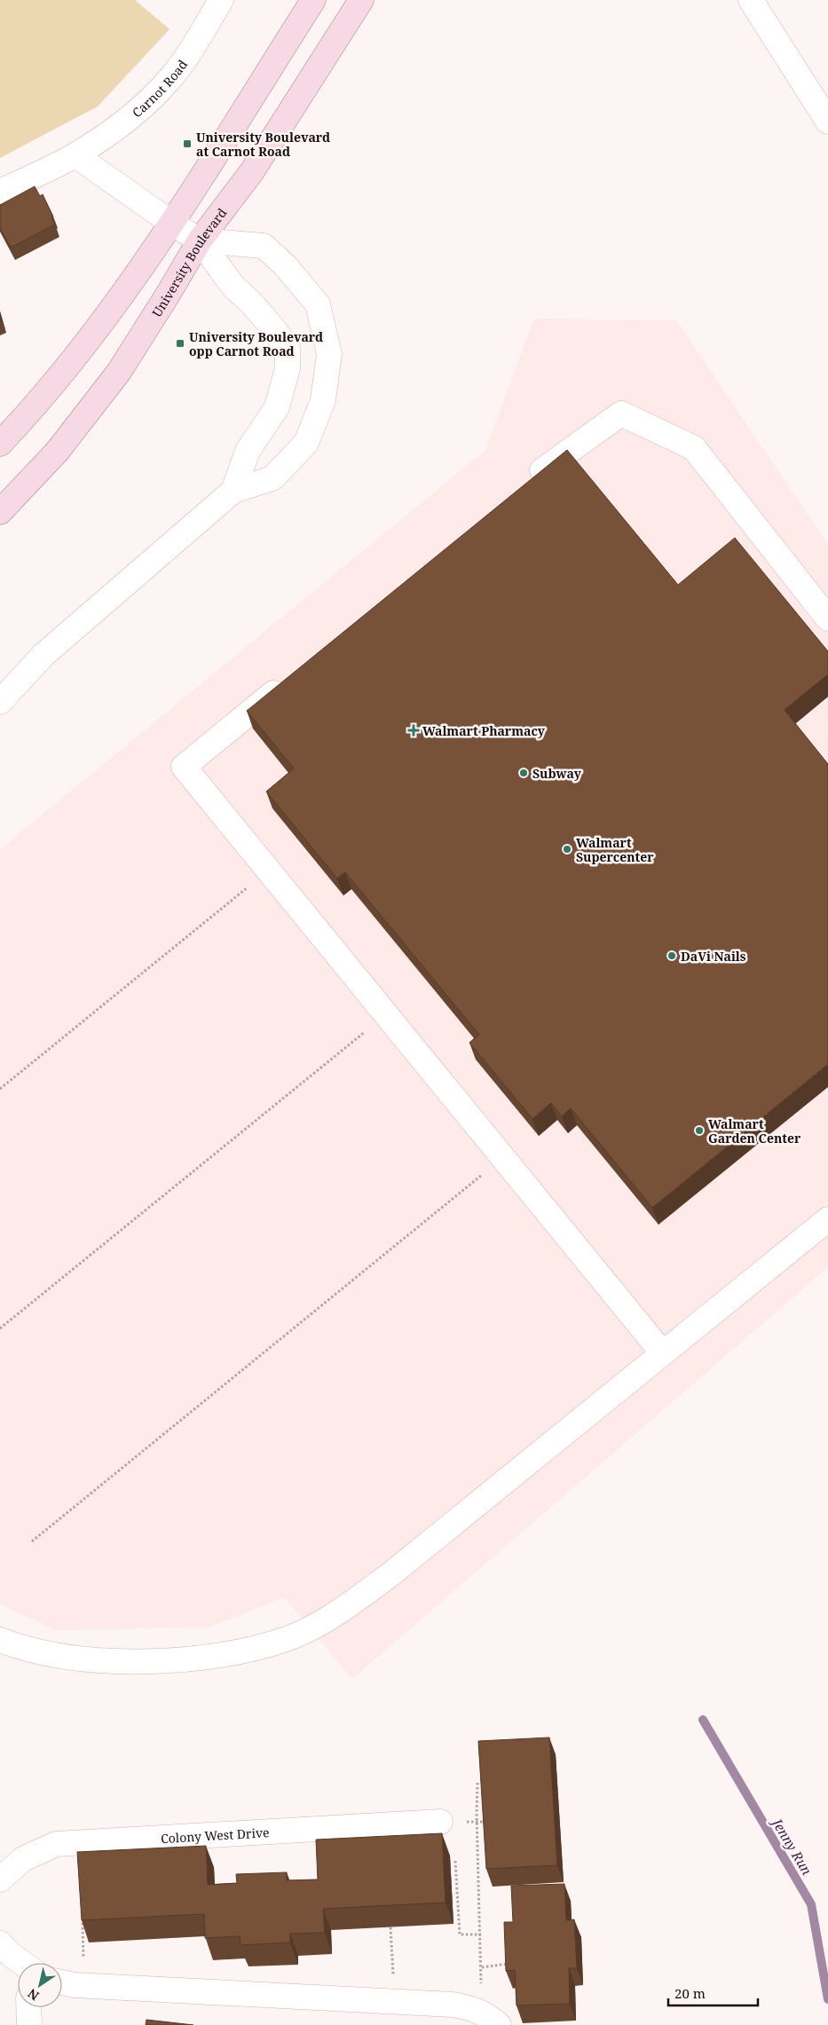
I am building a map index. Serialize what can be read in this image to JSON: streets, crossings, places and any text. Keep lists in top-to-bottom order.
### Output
{
  "streets": {
    "main road": ["University Boulevard"],
    "street": ["Carnot Road", "Colony West Drive"]
  },
  "water": ["Jenny Run"],
  "places": {
    "transit": ["University Boulevard at Carnot Road", "University Boulevard opp Carnot Road"],
    "health": ["Walmart Pharmacy"],
    "other": [
      "Subway",
      "Walmart Supercenter",
      "DaVi Nails",
      "Walmart Garden Center"
    ]
  },
  "scale_bar": "20 m",
  "north": "bottom left"
}
